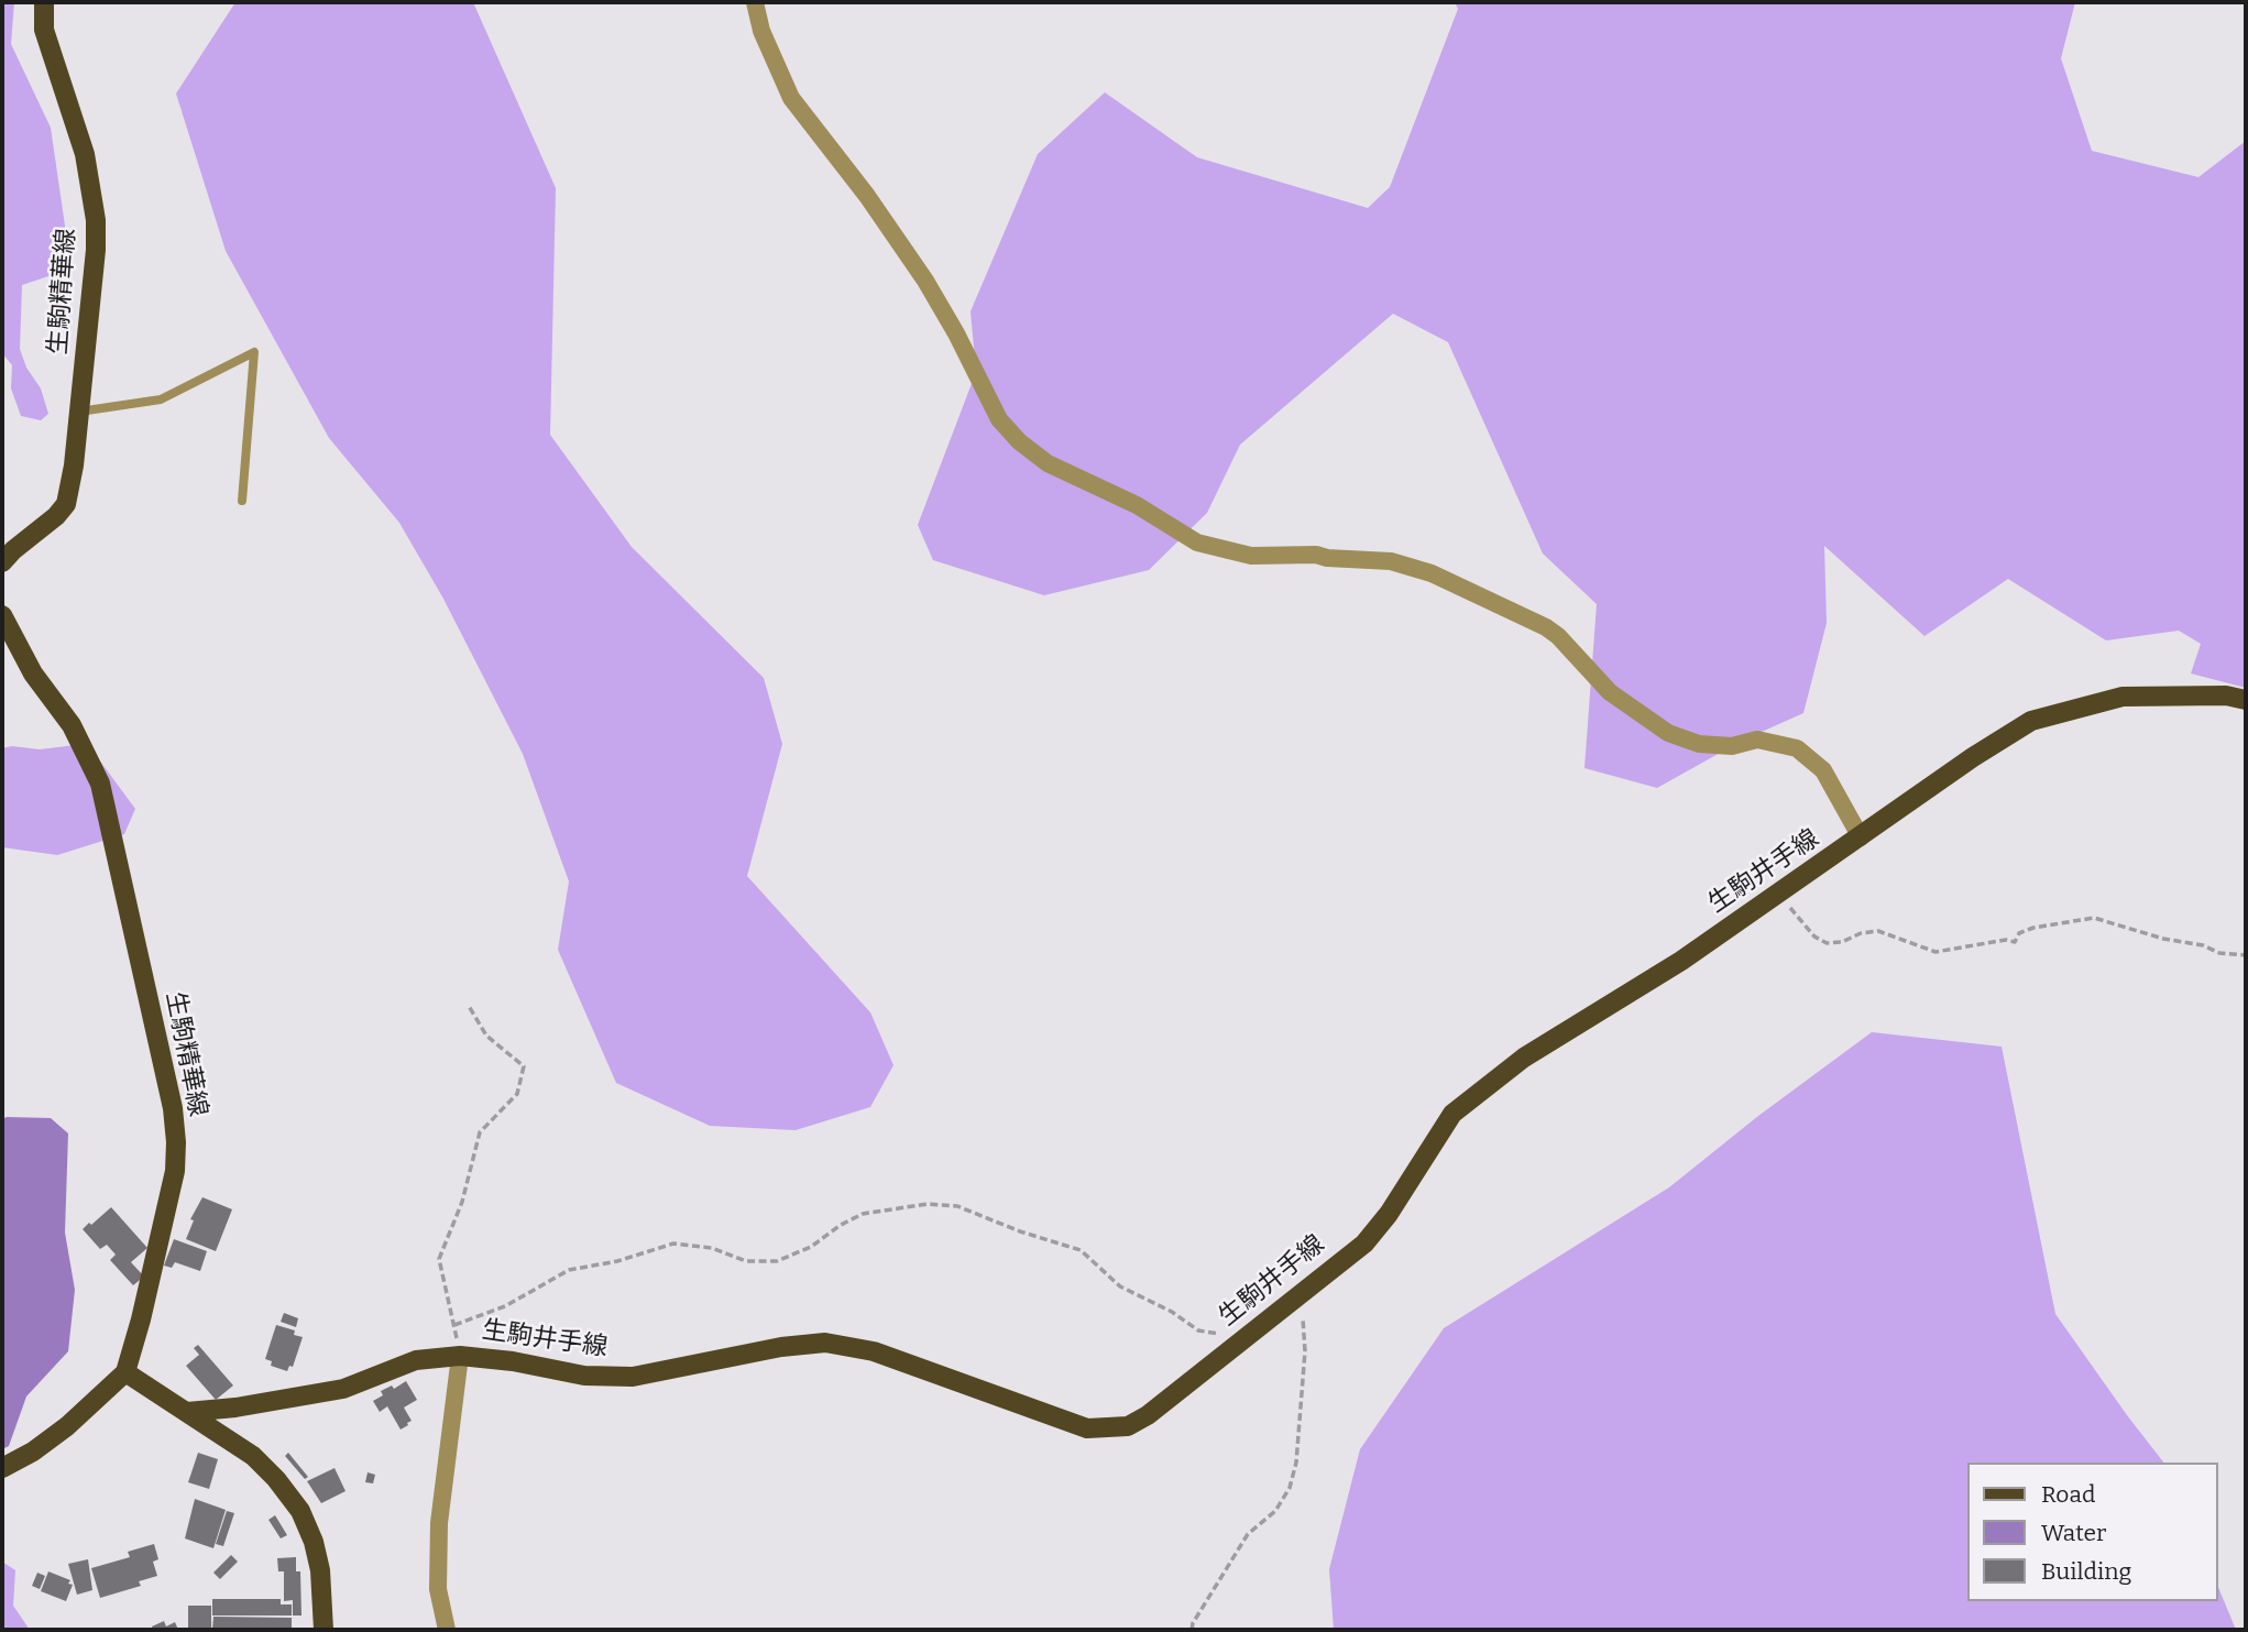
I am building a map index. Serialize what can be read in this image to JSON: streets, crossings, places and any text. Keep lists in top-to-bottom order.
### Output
{
  "streets": {
    "main road": ["生駒精華線", "生駒井手線"]
  },
  "legend": ["Road", "Water", "Building"]
}
